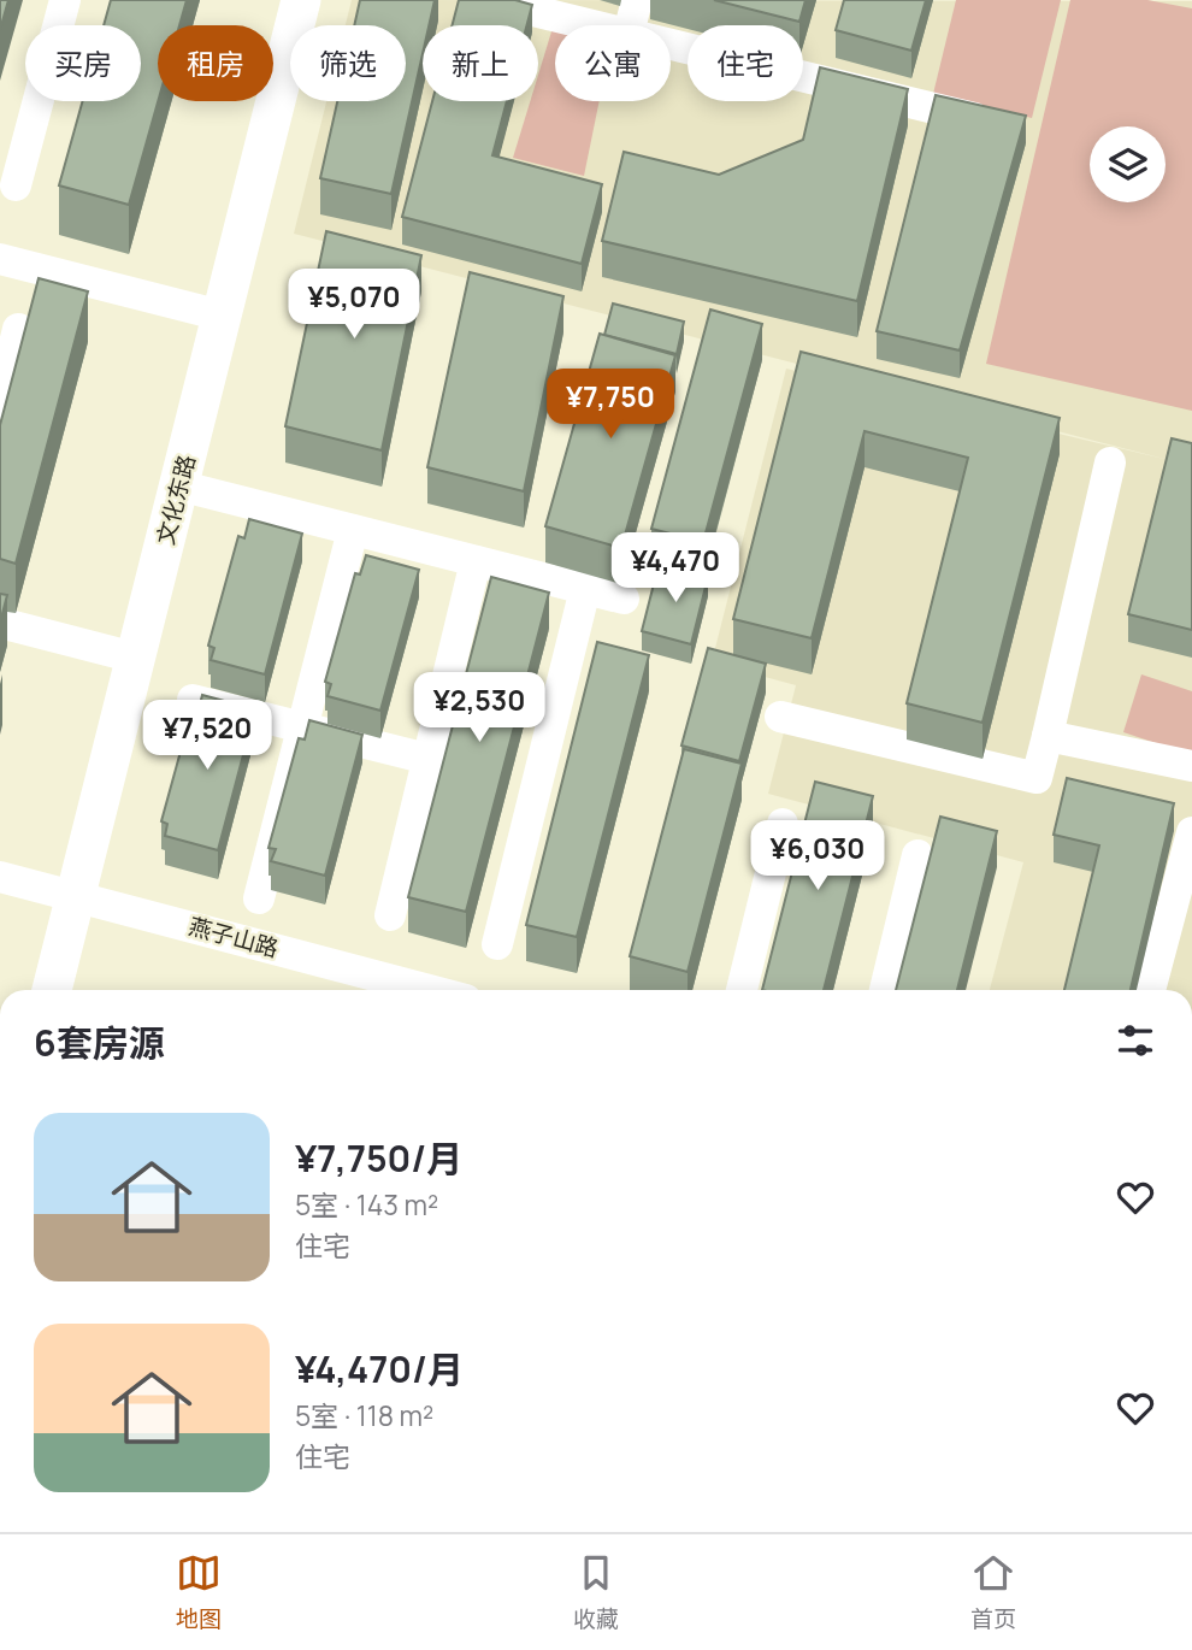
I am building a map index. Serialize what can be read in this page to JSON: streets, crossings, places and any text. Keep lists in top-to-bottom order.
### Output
{
  "streets": {
    "main road": ["文化东路"],
    "street": ["燕子山路"]
  },
  "crossings": [
    ["文化东路", "燕子山路"]
  ],
  "page": {
    "chip": [
      "买房",
      "租房",
      "筛选",
      "新上",
      "公寓",
      "住宅"
    ],
    "price": [
      "¥5,070",
      "¥7,750",
      "¥4,470",
      "¥2,530",
      "¥7,520",
      "¥6,030"
    ],
    "heading": "6套房源",
    "list": [
      {
        "name": "¥7,750/月",
        "note": "5室 · 143 m² · 住宅"
      },
      {
        "name": "¥4,470/月",
        "note": "5室 · 118 m² · 住宅"
      }
    ],
    "tabs": ["地图", "收藏", "首页"]
  }
}
